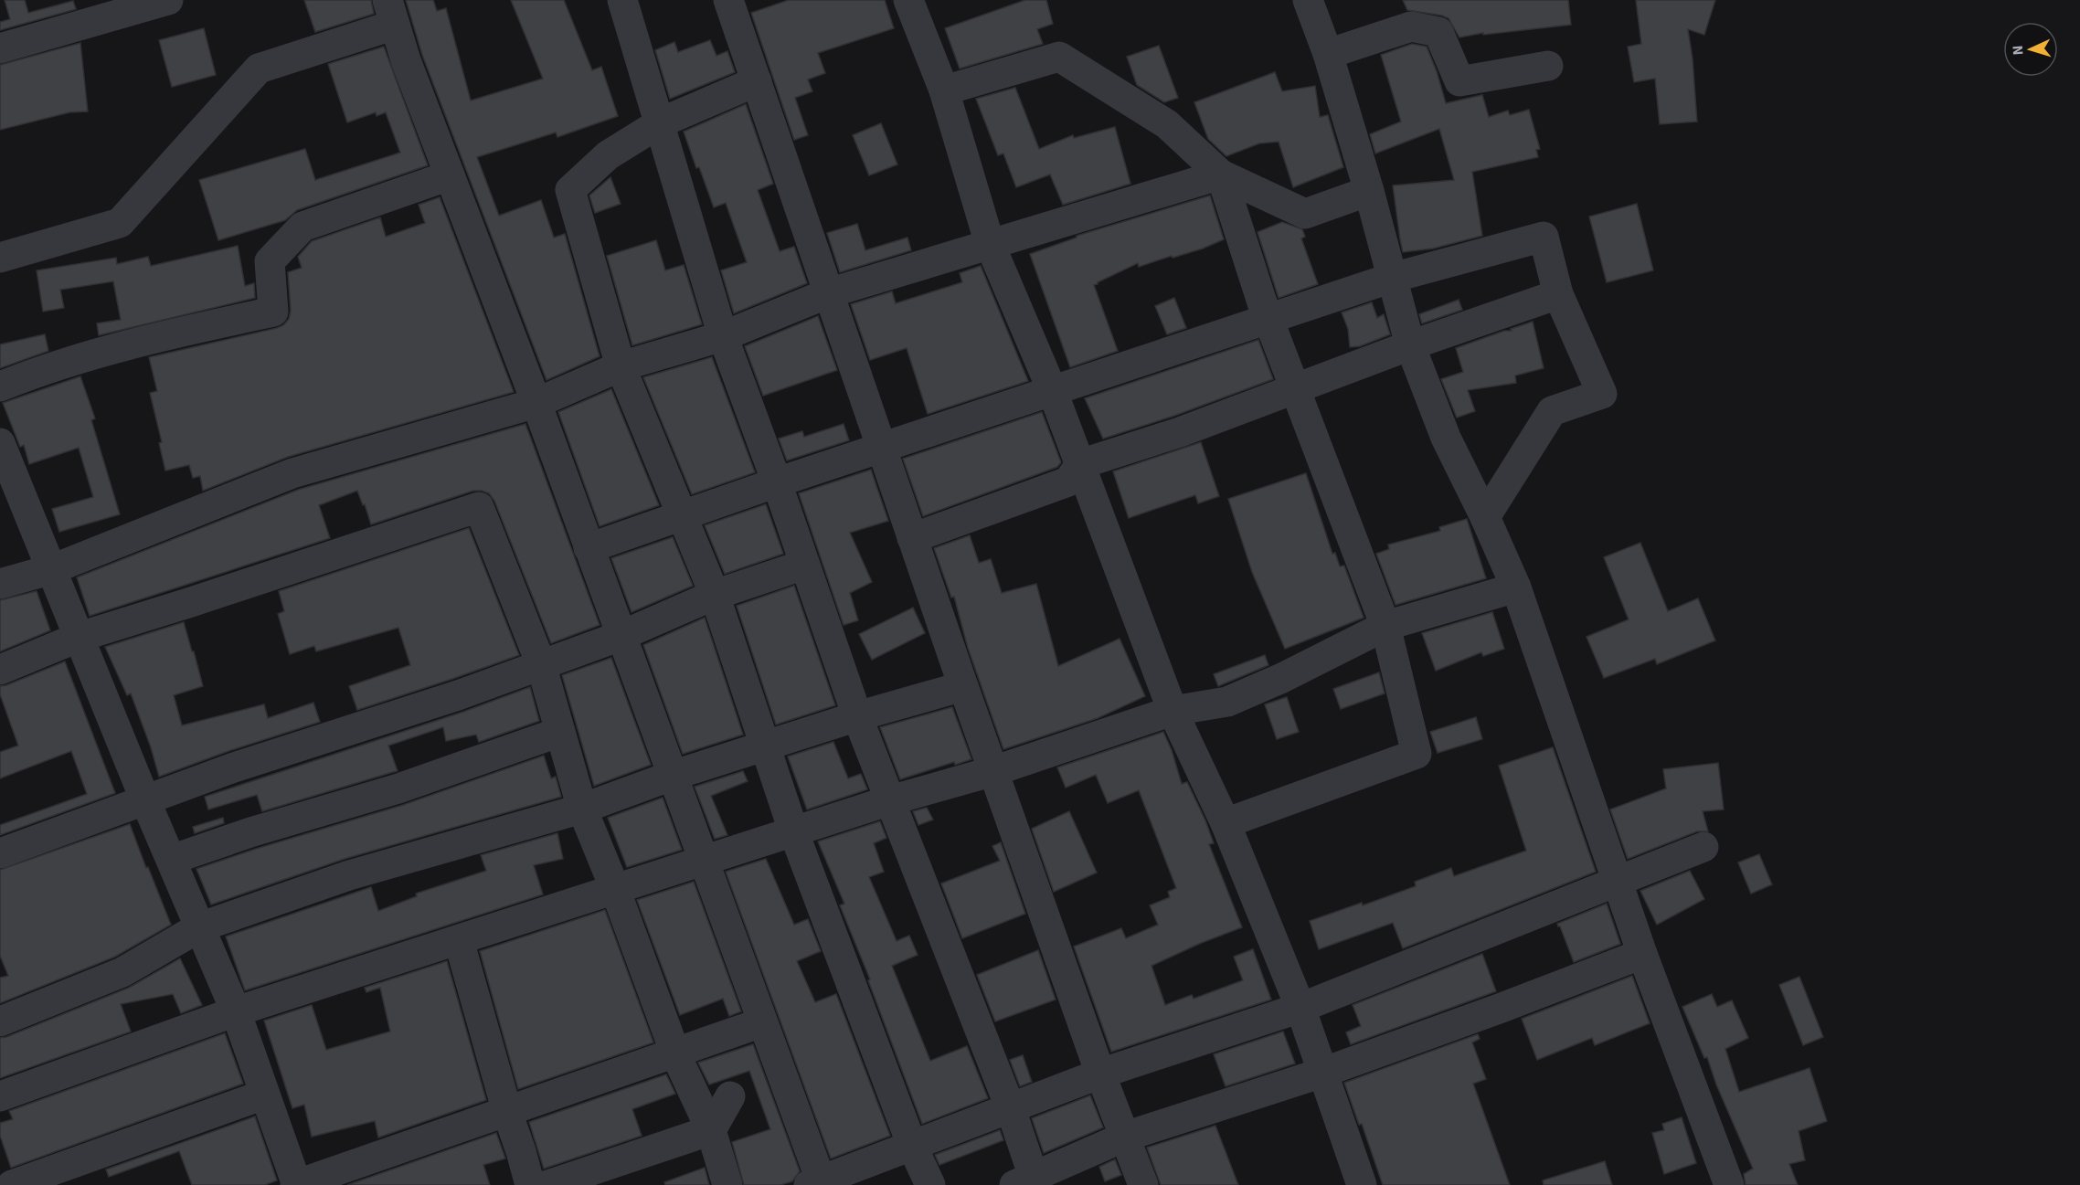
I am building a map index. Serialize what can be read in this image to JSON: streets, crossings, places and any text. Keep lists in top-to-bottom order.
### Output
{
  "north": "left"
}
